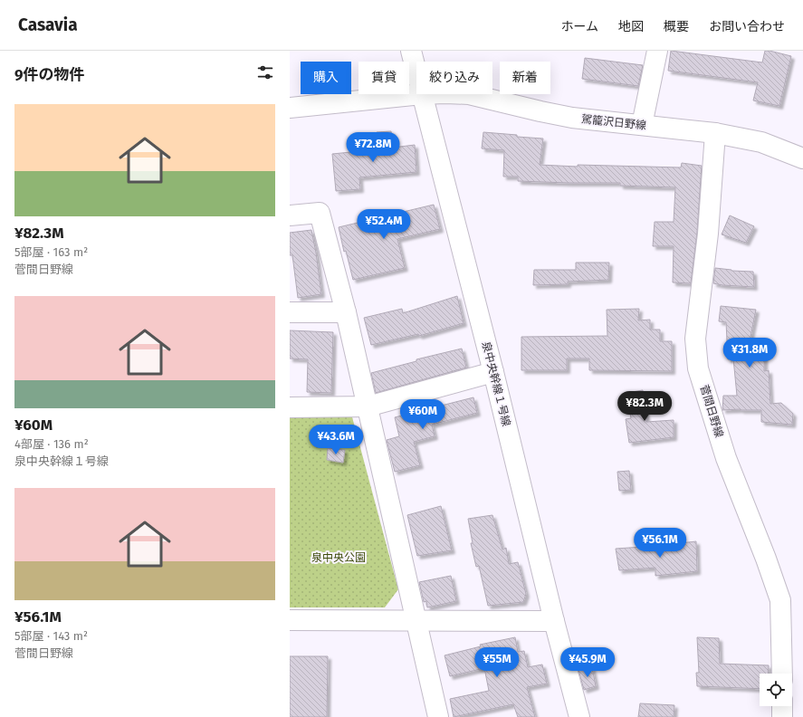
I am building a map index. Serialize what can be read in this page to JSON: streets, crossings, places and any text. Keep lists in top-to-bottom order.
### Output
{
  "streets": {
    "street": ["駕籠沢日野線", "泉中央幹線１号線", "菅間日野線"]
  },
  "crossings": [
    ["駕籠沢日野線", "泉中央幹線１号線"],
    ["駕籠沢日野線", "菅間日野線"]
  ],
  "parks": ["泉中央公園"],
  "page": {
    "header": "Casavia",
    "nav": [
      "ホーム",
      "地図",
      "概要",
      "お問い合わせ"
    ],
    "heading": "9件の物件",
    "chip": [
      "購入",
      "賃貸",
      "絞り込み",
      "新着"
    ],
    "list": [
      {
        "name": "¥82.3M",
        "note": "5部屋 · 163 m² · 菅間日野線"
      },
      {
        "name": "¥60M",
        "note": "4部屋 · 136 m² · 泉中央幹線１号線"
      },
      {
        "name": "¥56.1M",
        "note": "5部屋 · 143 m² · 菅間日野線"
      }
    ],
    "price": [
      "¥72.8M",
      "¥52.4M",
      "¥31.8M",
      "¥82.3M",
      "¥60M",
      "¥43.6M",
      "¥56.1M",
      "¥55M",
      "¥45.9M"
    ]
  }
}
